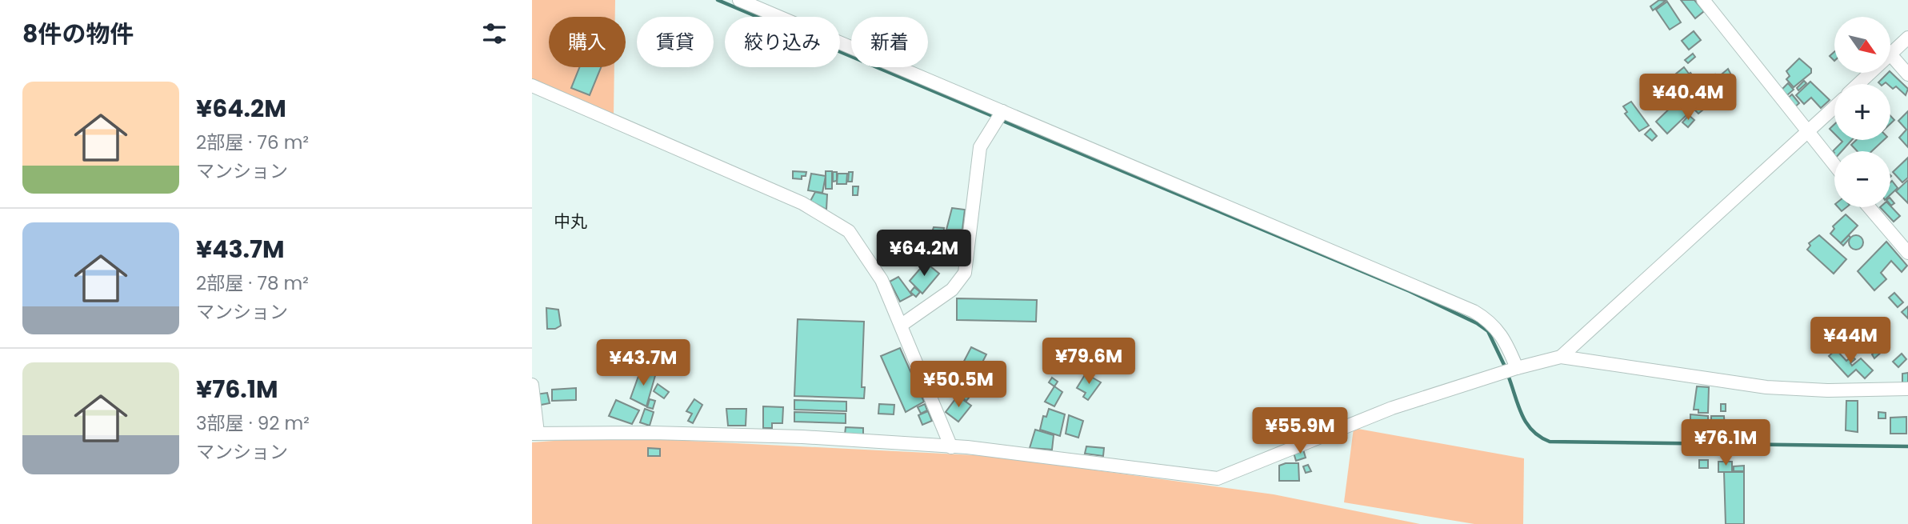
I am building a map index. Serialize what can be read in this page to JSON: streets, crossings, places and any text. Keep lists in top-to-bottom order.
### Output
{
  "districts": ["中丸"],
  "north": "bottom right",
  "page": {
    "heading": "8件の物件",
    "map_buttons": ["+", "−"],
    "chip": [
      "購入",
      "賃貸",
      "絞り込み",
      "新着"
    ],
    "list": [
      {
        "name": "¥64.2M",
        "note": "2部屋 · 76 m² · マンション"
      },
      {
        "name": "¥43.7M",
        "note": "2部屋 · 78 m² · マンション"
      },
      {
        "name": "¥76.1M",
        "note": "3部屋 · 92 m² · マンション"
      }
    ],
    "price": [
      "¥40.4M",
      "¥64.2M",
      "¥44M",
      "¥79.6M",
      "¥43.7M",
      "¥50.5M",
      "¥55.9M",
      "¥76.1M"
    ]
  }
}
